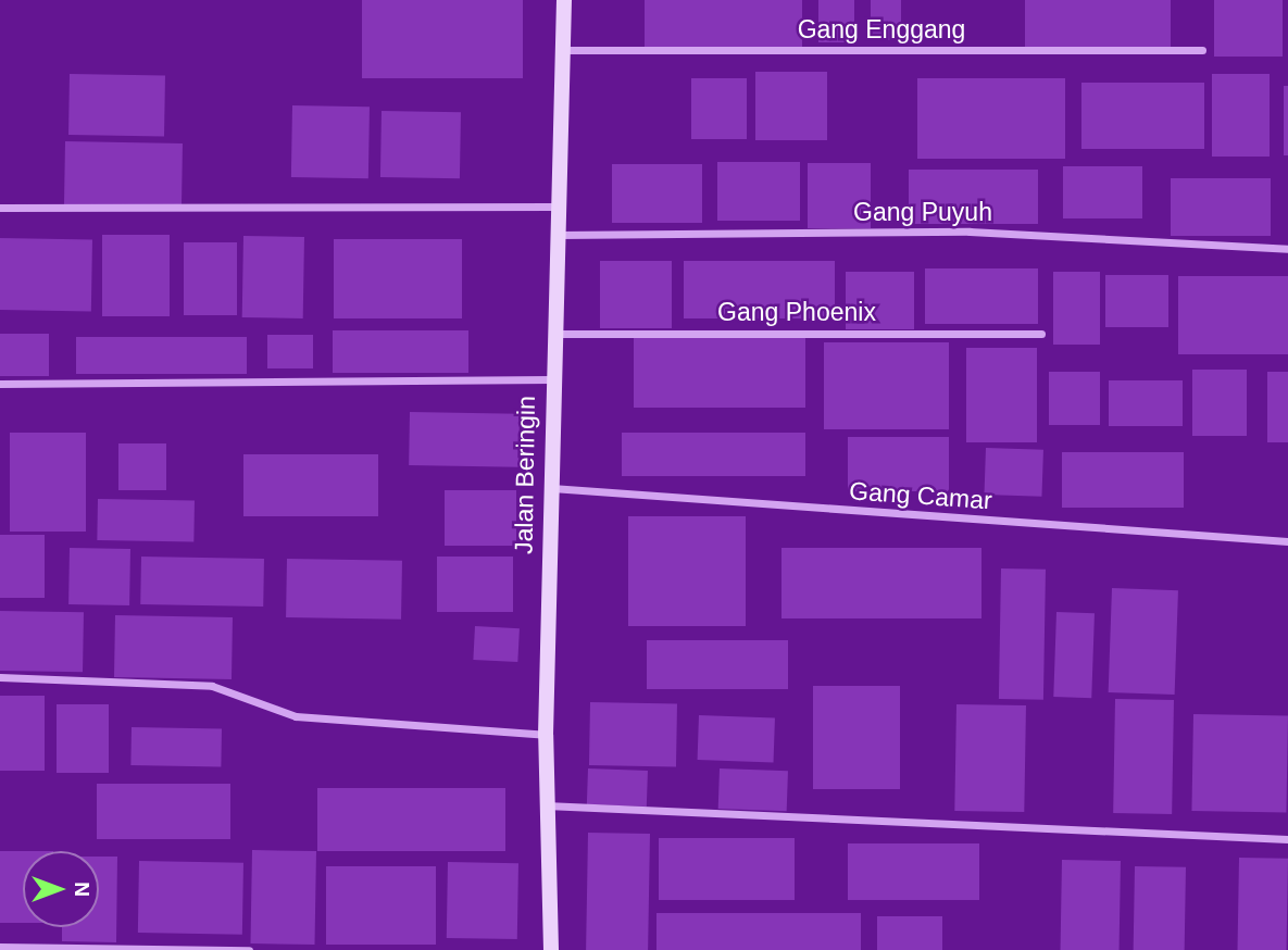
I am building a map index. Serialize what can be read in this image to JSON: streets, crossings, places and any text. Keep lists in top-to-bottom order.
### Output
{
  "streets": {
    "street": [
      "Gang Enggang",
      "Gang Puyuh",
      "Gang Phoenix",
      "Jalan Beringin",
      "Gang Camar"
    ]
  },
  "crossings": [
    ["Gang Enggang", "Jalan Beringin"],
    ["Gang Puyuh", "Jalan Beringin"],
    ["Gang Phoenix", "Jalan Beringin"],
    ["Jalan Beringin", "Gang Camar"]
  ],
  "north": "right"
}
